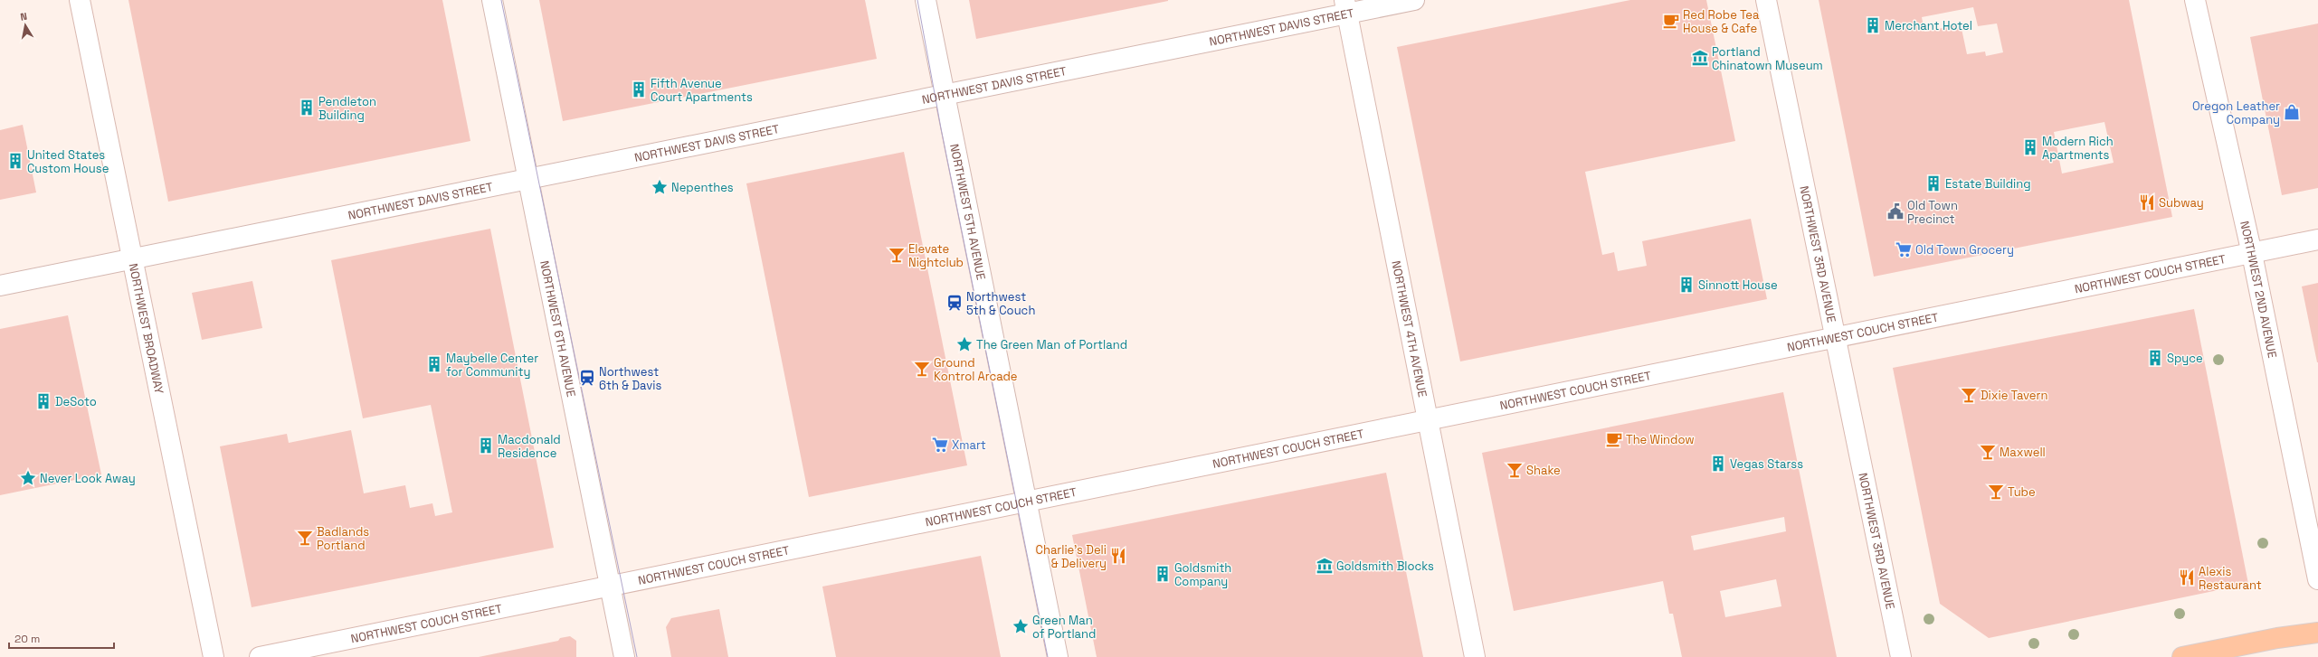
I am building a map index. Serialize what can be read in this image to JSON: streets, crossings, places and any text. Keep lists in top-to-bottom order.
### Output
{
  "streets": {
    "street": [
      "NORTHWEST DAVIS STREET",
      "NORTHWEST 5TH AVENUE",
      "NORTHWEST 3RD AVENUE",
      "NORTHWEST COUCH STREET",
      "NORTHWEST 2ND AVENUE",
      "NORTHWEST BROADWAY",
      "NORTHWEST 6TH AVENUE",
      "NORTHWEST 4TH AVENUE"
    ]
  },
  "crossings": [
    ["NORTHWEST DAVIS STREET", "NORTHWEST 5TH AVENUE"],
    ["NORTHWEST DAVIS STREET", "NORTHWEST BROADWAY"],
    ["NORTHWEST DAVIS STREET", "NORTHWEST 6TH AVENUE"],
    ["NORTHWEST DAVIS STREET", "NORTHWEST 4TH AVENUE"],
    ["NORTHWEST 5TH AVENUE", "NORTHWEST COUCH STREET"],
    ["NORTHWEST 3RD AVENUE", "NORTHWEST COUCH STREET"],
    ["NORTHWEST COUCH STREET", "NORTHWEST 2ND AVENUE"],
    ["NORTHWEST COUCH STREET", "NORTHWEST 6TH AVENUE"],
    ["NORTHWEST COUCH STREET", "NORTHWEST 4TH AVENUE"]
  ],
  "places": {
    "cafe": ["Red Robe Tea House & Cafe", "The Window"],
    "building": [
      "Merchant Hotel",
      "Fifth Avenue Court Apartments",
      "Pendleton Building",
      "Modern Rich Apartments",
      "United States Custom House",
      "Estate Building",
      "Sinnott House",
      "Spyce",
      "Maybelle Center for Community",
      "DeSoto",
      "Macdonald Residence",
      "Vegas Starss",
      "Goldsmith Company"
    ],
    "museum": ["Portland Chinatown Museum", "Goldsmith Blocks"],
    "shop": ["Oregon Leather Company"],
    "place": [
      "Nepenthes",
      "The Green Man of Portland",
      "Never Look Away",
      "Green Man of Portland"
    ],
    "restaurant": ["Subway", "Charlie's Deli & Delivery", "Alexis Restaurant"],
    "public building": ["Old Town Precinct"],
    "supermarket": ["Old Town Grocery", "Xmart"],
    "bar": [
      "Elevate Nightclub",
      "Ground Kontrol Arcade",
      "Dixie Tavern",
      "Maxwell",
      "Shake",
      "Tube",
      "Badlands Portland"
    ],
    "station": ["Northwest 5th & Couch", "Northwest 6th & Davis"]
  },
  "scale_bar": "20 m",
  "north": "top"
}
